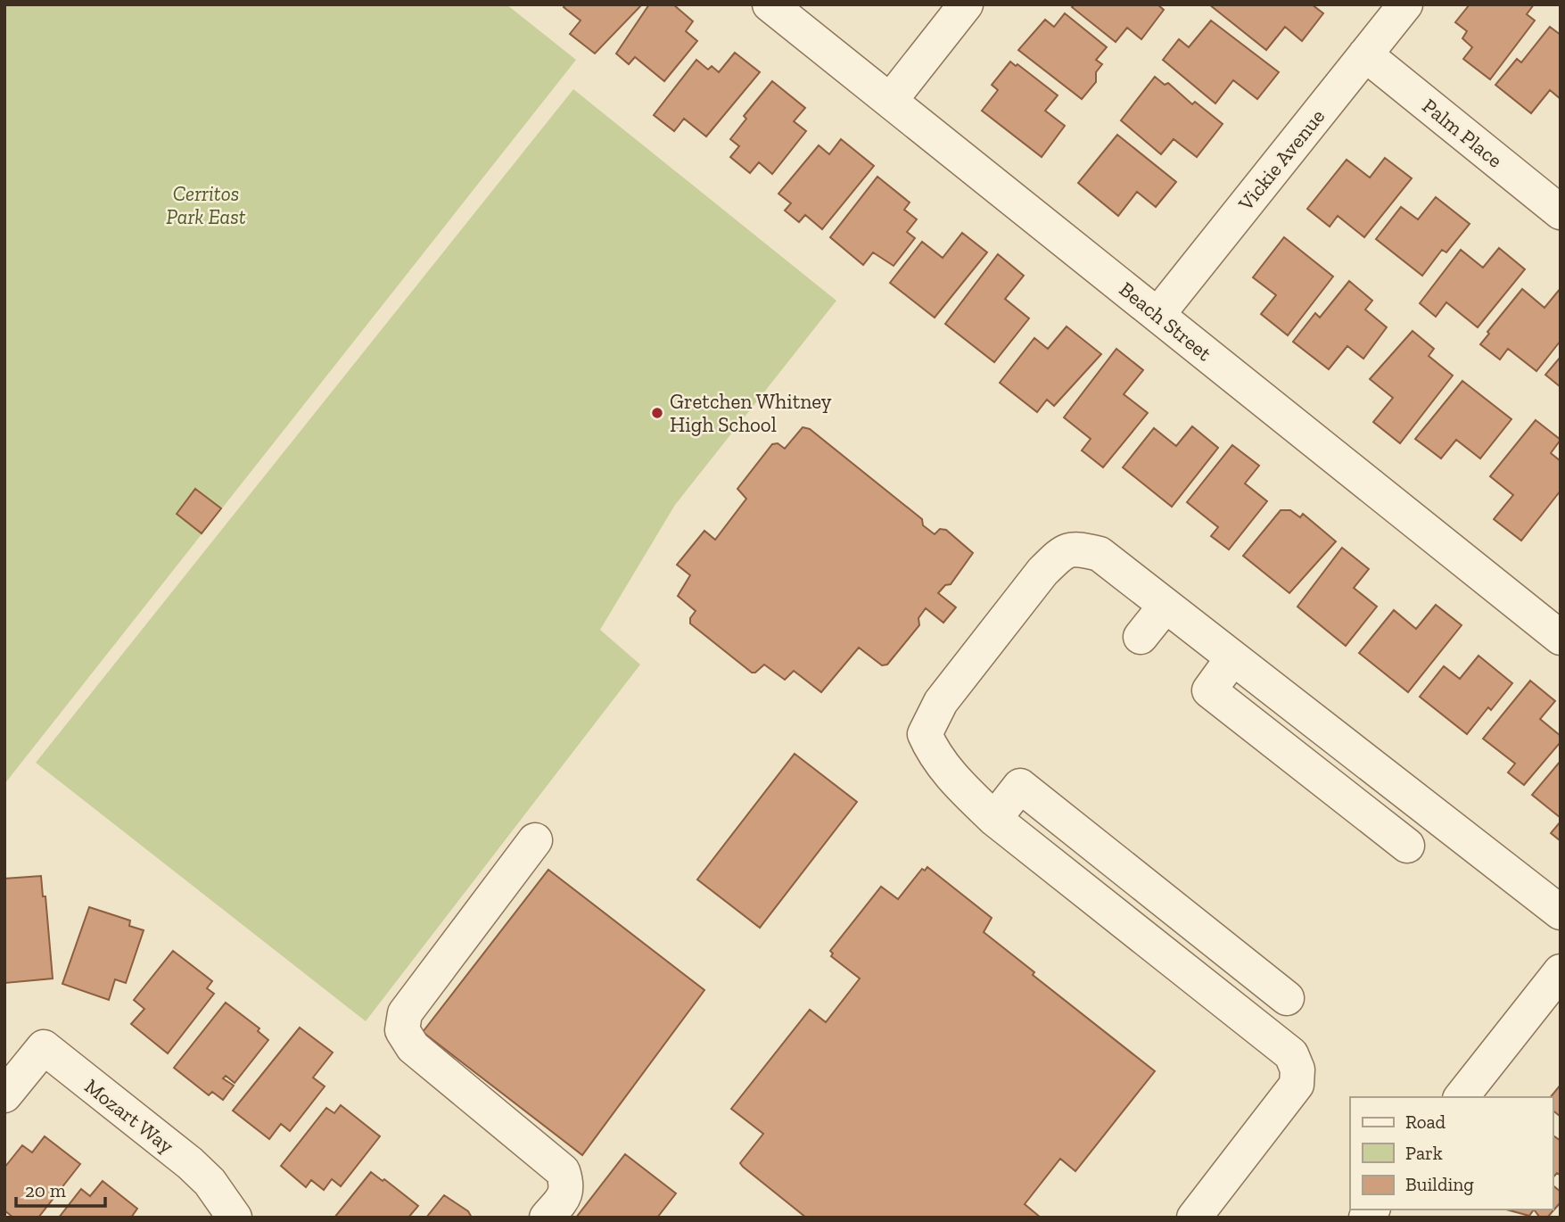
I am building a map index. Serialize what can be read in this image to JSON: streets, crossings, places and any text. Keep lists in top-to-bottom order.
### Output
{
  "streets": {
    "street": [
      "Palm Place",
      "Vickie Avenue",
      "Beach Street",
      "Mozart Way"
    ]
  },
  "crossings": [
    ["Palm Place", "Vickie Avenue"],
    ["Vickie Avenue", "Beach Street"]
  ],
  "parks": ["Cerritos Park East"],
  "places": ["Gretchen Whitney High School"],
  "legend": ["Road", "Park", "Building"],
  "scale_bar": "20 m"
}
